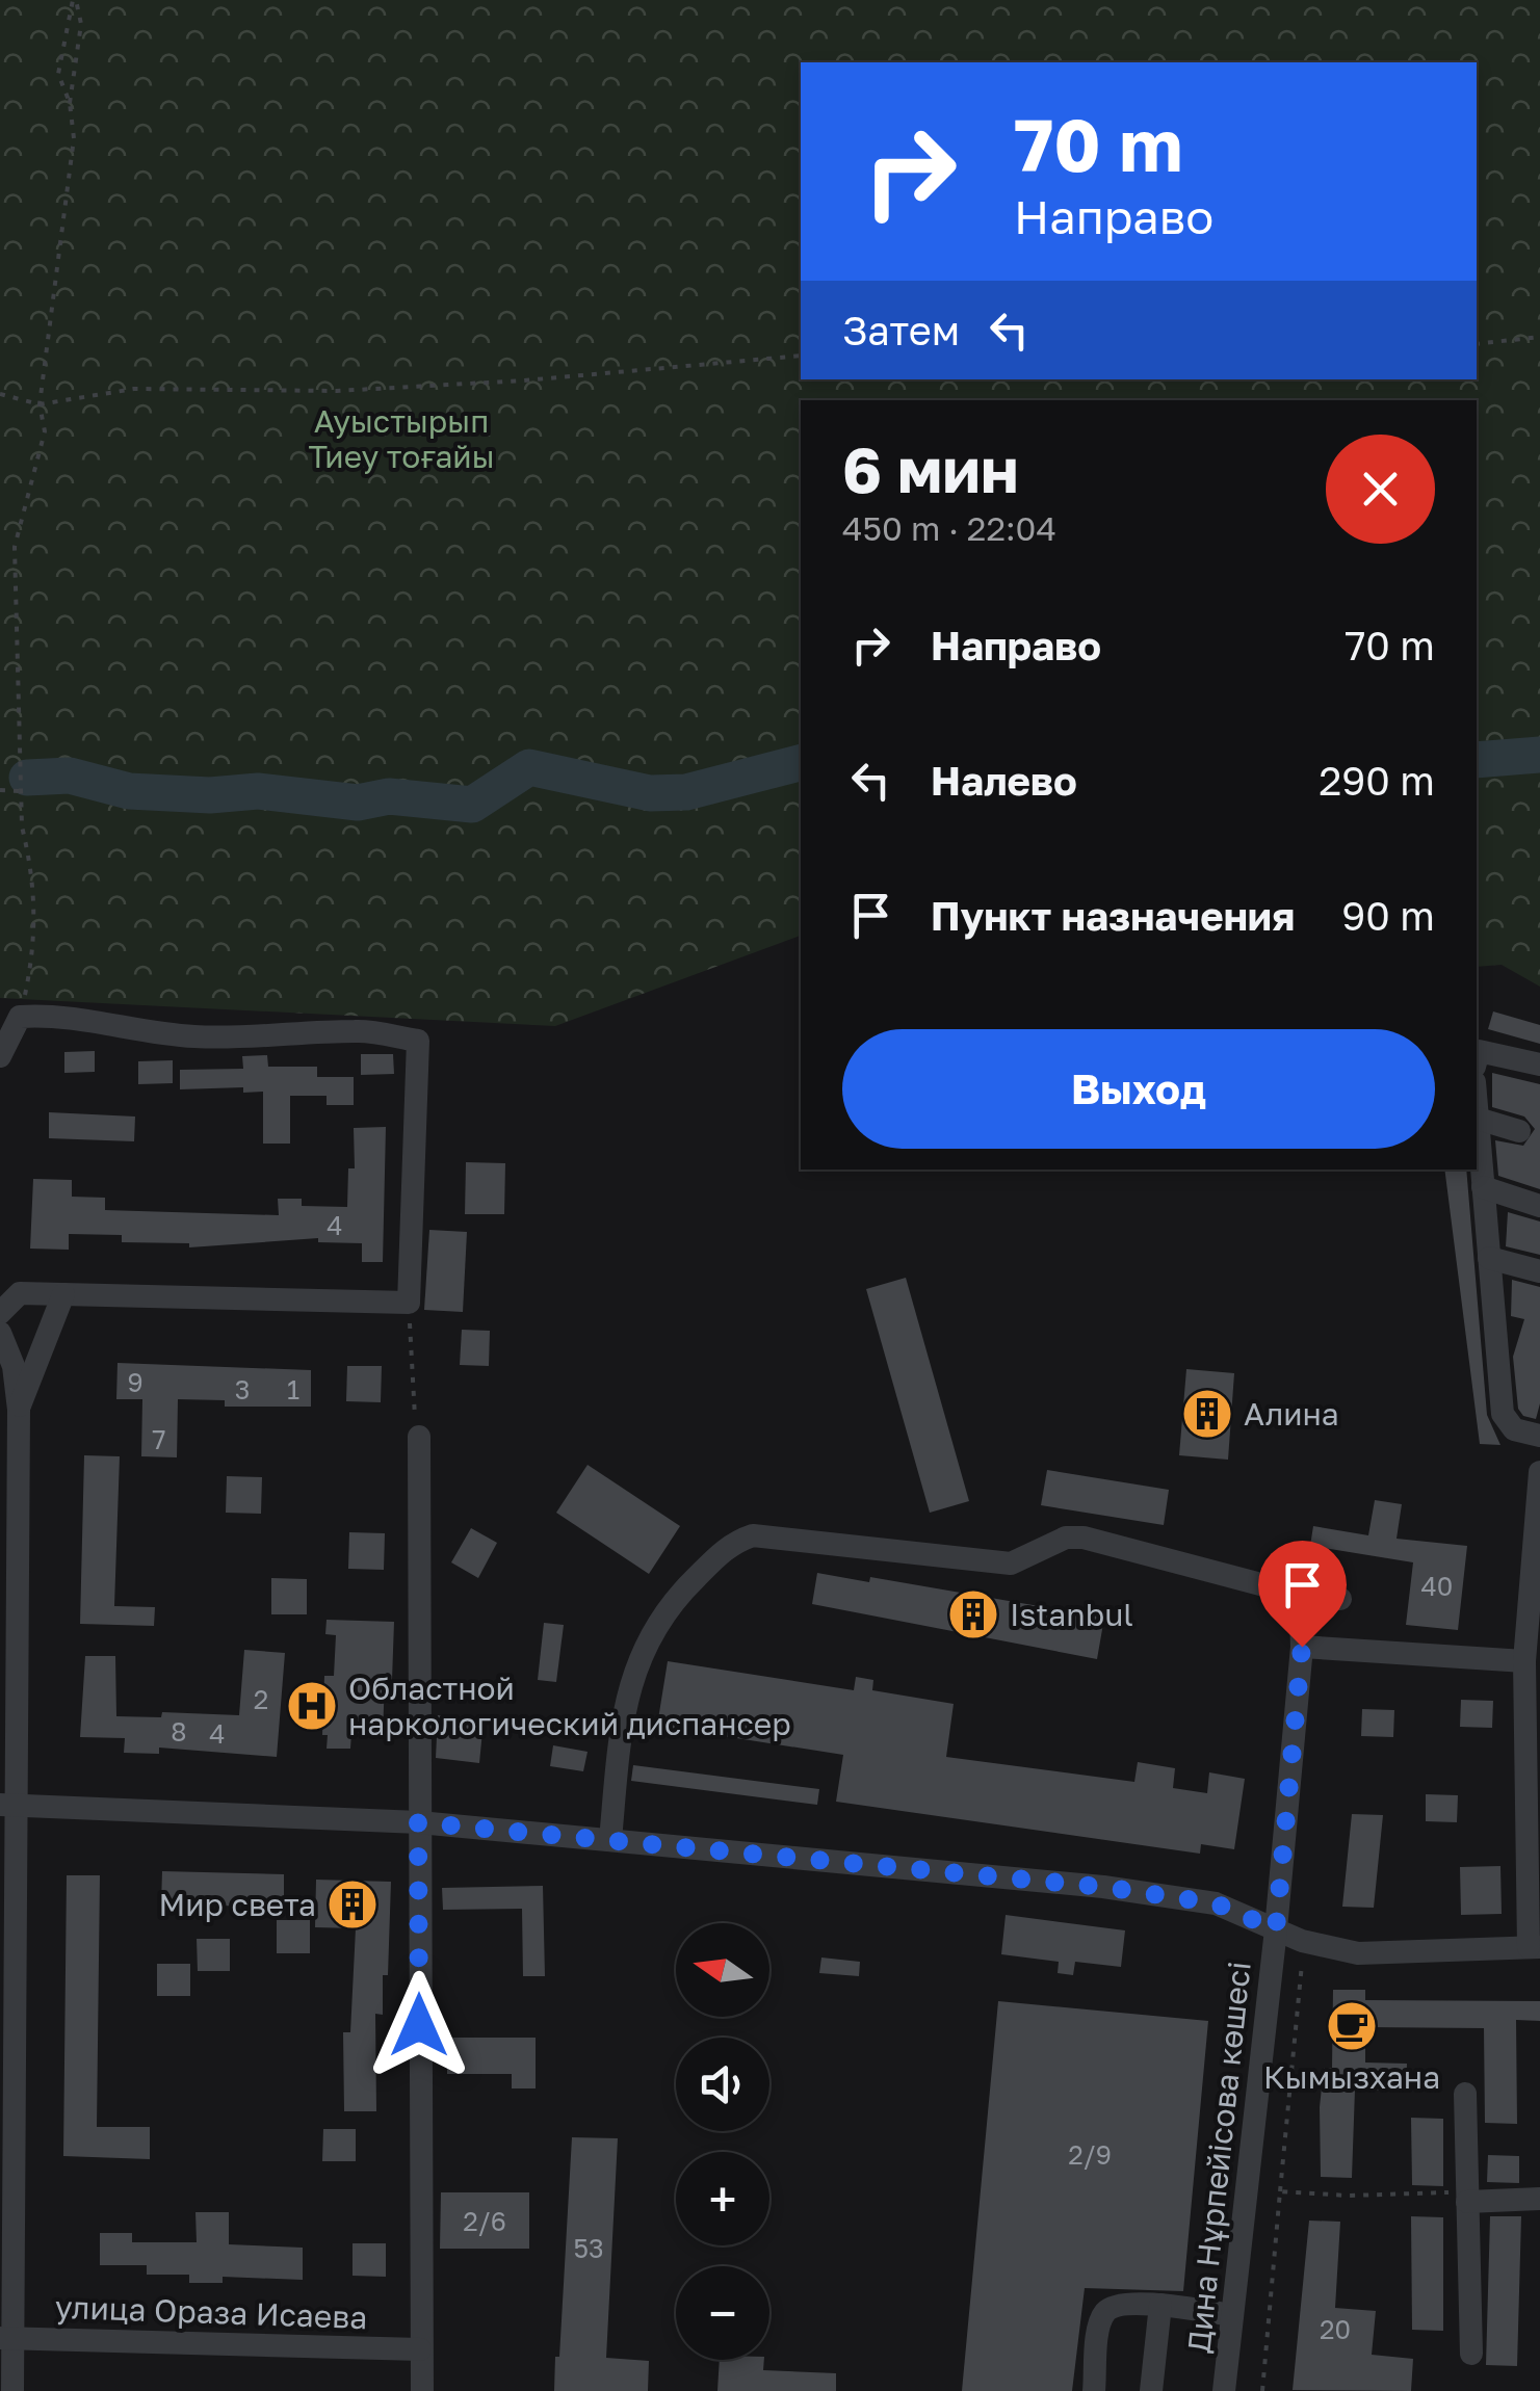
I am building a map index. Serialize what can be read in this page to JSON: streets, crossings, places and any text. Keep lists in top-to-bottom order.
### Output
{
  "streets": {
    "street": ["Дина Нұрпейісова көшесі", "улица Ораза Исаева"]
  },
  "parks": ["Ауыстырып Тиеу тоғайы"],
  "places": {
    "building": ["Алина", "Istanbul", "Мир света"],
    "hospital": ["Областной наркологический диспансер"],
    "cafe": ["Кымызхана"]
  },
  "house_numbers": [
    "4",
    "9",
    "3",
    "1",
    "7",
    "40",
    "2",
    "8",
    "4",
    "2/9",
    "2/6",
    "53",
    "20"
  ],
  "north": "left",
  "page": {
    "turn": ["70 m", "Направо"],
    "then": "Затем",
    "heading": ["6 мин", "450 m · 22:04"],
    "list": [
      {
        "name": "Направо",
        "value": "70 m"
      },
      {
        "name": "Налево",
        "value": "290 m"
      },
      {
        "name": "Пункт назначения",
        "value": "90 m"
      }
    ],
    "buttons": "Выход",
    "map_buttons": ["+", "−"]
  }
}
